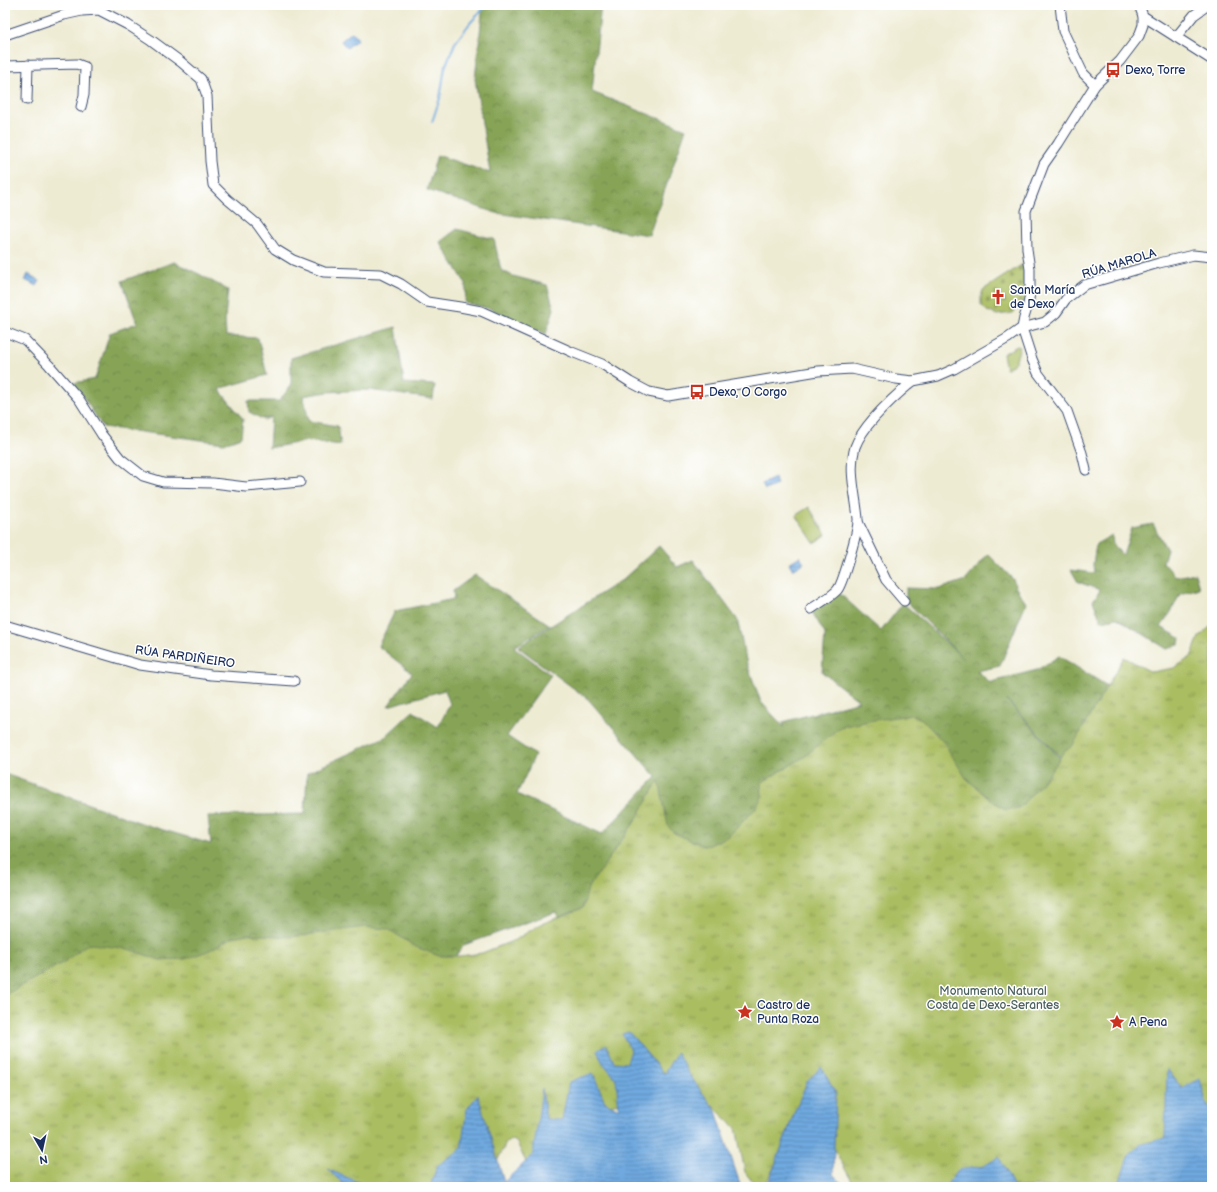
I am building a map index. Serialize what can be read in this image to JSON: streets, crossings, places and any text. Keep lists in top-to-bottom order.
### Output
{
  "streets": {
    "street": ["RÚA MAROLA", "RÚA PARDIÑEIRO"]
  },
  "parks": ["Monumento Natural Costa de Dexo-Serantes"],
  "places": {
    "bus stop": ["Dexo, Torre", "Dexo, O Corgo"],
    "church": ["Santa María de Dexo"],
    "place": ["Castro de Punta Roza", "A Pena"]
  },
  "north": "bottom"
}
